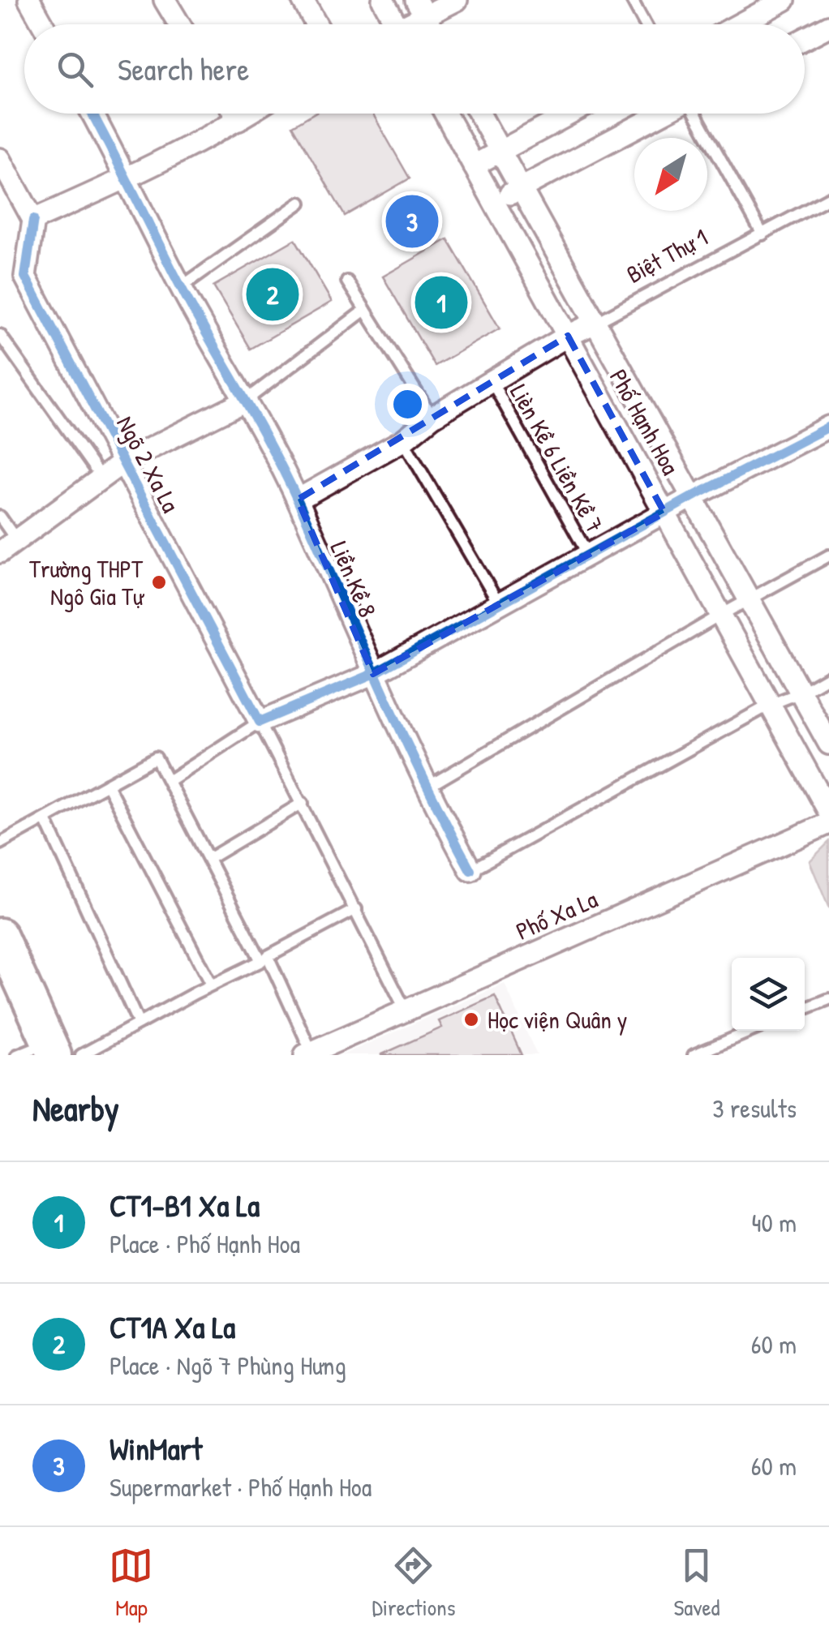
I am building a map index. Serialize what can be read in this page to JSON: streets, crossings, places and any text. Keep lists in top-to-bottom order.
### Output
{
  "streets": {
    "street": [
      "Phố Hạnh Hoa",
      "Ngõ 2 Xa La",
      "Liền Kề 8",
      "Phố Xa La"
    ],
    "lane": ["Biệt Thự 1", "Lièn Kề 6 Liền Kề 7"]
  },
  "crossings": [
    ["Biệt Thự 1", "Phố Hạnh Hoa"],
    ["Ngõ 2 Xa La", "Phố Xa La"]
  ],
  "places": ["Trường THPT Ngô Gia Tự", "Học viện Quân y"],
  "north": "bottom left",
  "page": {
    "search": "Search here",
    "pins": ["3", "2", "1"],
    "heading": ["Nearby", "3 results"],
    "list": [
      {
        "mark": "1",
        "name": "CT1-B1 Xa La",
        "note": "Place · Phố Hạnh Hoa",
        "value": "40 m"
      },
      {
        "mark": "2",
        "name": "CT1A Xa La",
        "note": "Place · Ngõ 7 Phùng Hưng",
        "value": "60 m"
      },
      {
        "mark": "3",
        "name": "WinMart",
        "note": "Supermarket · Phố Hạnh Hoa",
        "value": "60 m"
      }
    ],
    "nav": ["Map", "Directions", "Saved"]
  }
}
